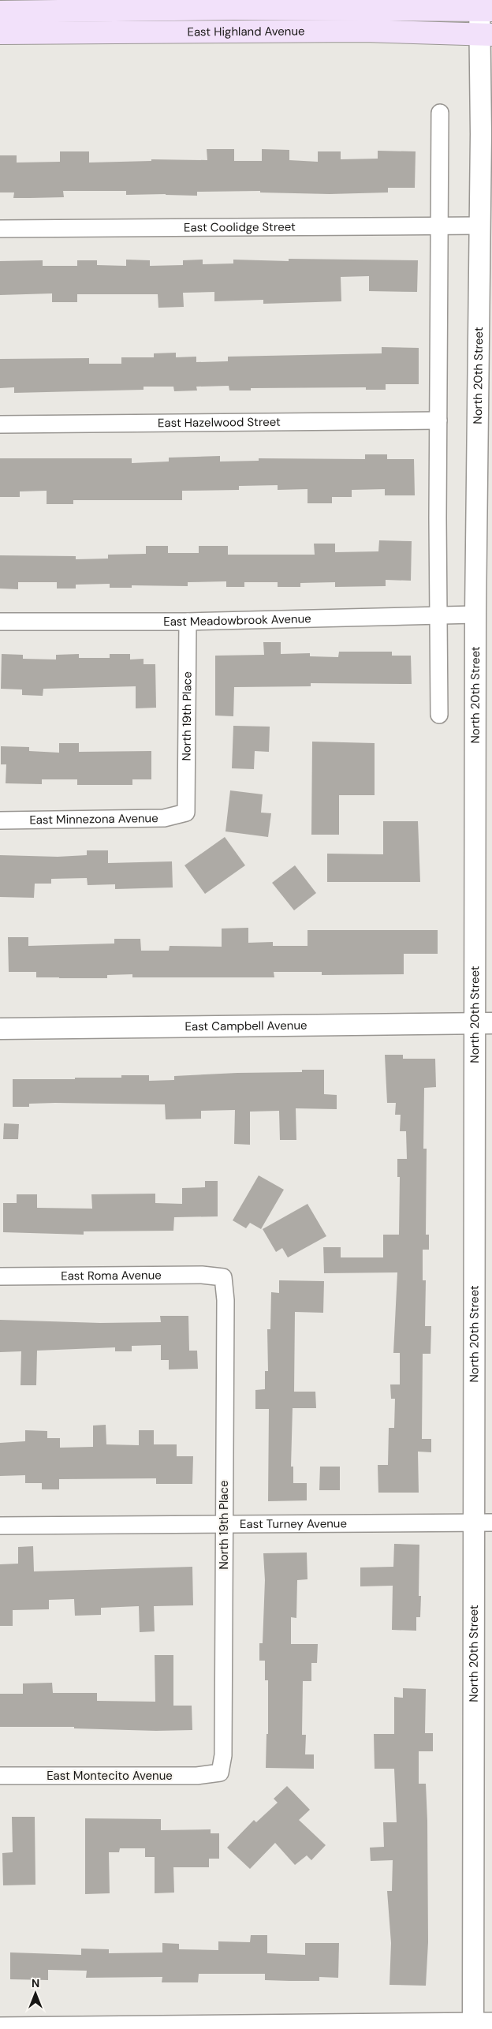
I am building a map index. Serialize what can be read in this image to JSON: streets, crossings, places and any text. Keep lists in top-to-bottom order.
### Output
{
  "streets": {
    "main road": ["East Highland Avenue"],
    "street": [
      "East Coolidge Street",
      "North 20th Street",
      "East Hazelwood Street",
      "East Meadowbrook Avenue",
      "North 19th Place",
      "East Minnezona Avenue",
      "East Campbell Avenue",
      "East Roma Avenue",
      "East Turney Avenue",
      "East Montecito Avenue"
    ]
  },
  "crossings": [
    ["East Highland Avenue", "North 20th Street"],
    ["East Coolidge Street", "North 20th Street"],
    ["North 20th Street", "East Meadowbrook Avenue"],
    ["North 20th Street", "East Campbell Avenue"],
    ["North 20th Street", "East Turney Avenue"],
    ["East Meadowbrook Avenue", "North 19th Place"],
    ["North 19th Place", "East Minnezona Avenue"],
    ["North 19th Place", "East Roma Avenue"],
    ["North 19th Place", "East Turney Avenue"],
    ["North 19th Place", "East Montecito Avenue"]
  ],
  "north": "top"
}
